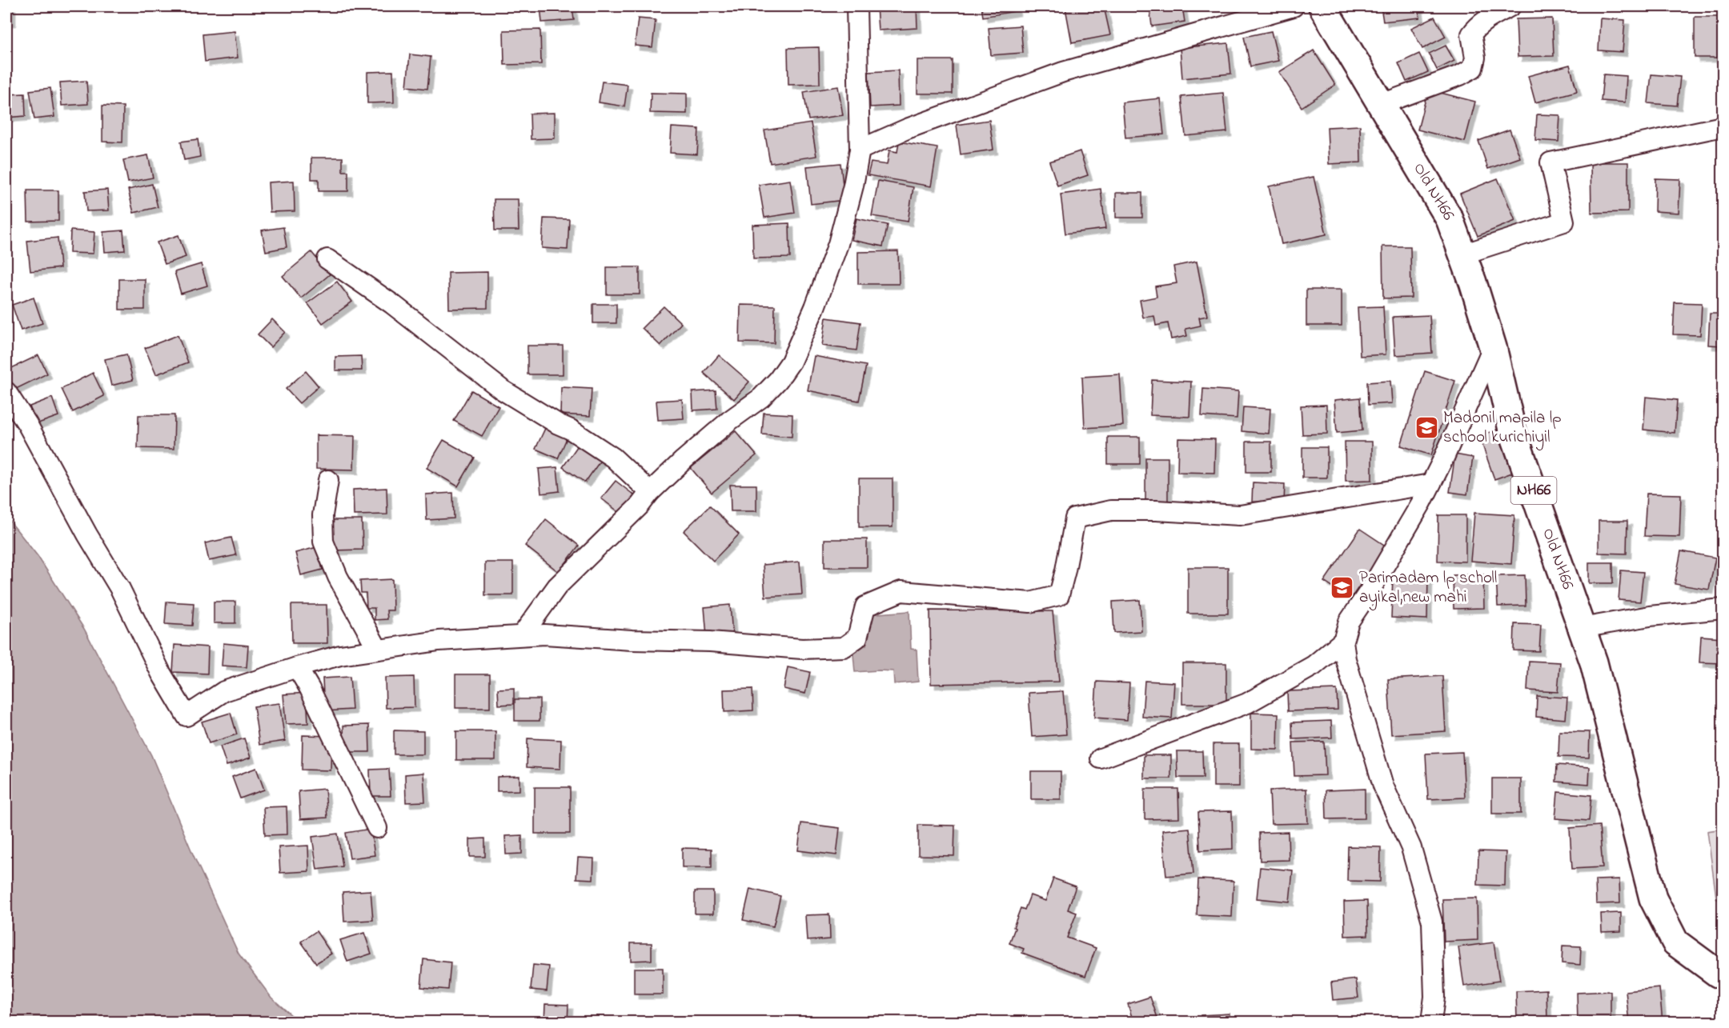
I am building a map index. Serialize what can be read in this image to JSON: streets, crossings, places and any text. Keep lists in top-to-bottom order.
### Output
{
  "streets": {
    "main road": ["Old NH66", "NH66"]
  },
  "places": {
    "school or university": ["Madonil mapila lp school kurichiyil", "Parimadam lp scholl ayikal,new mahi"]
  }
}
